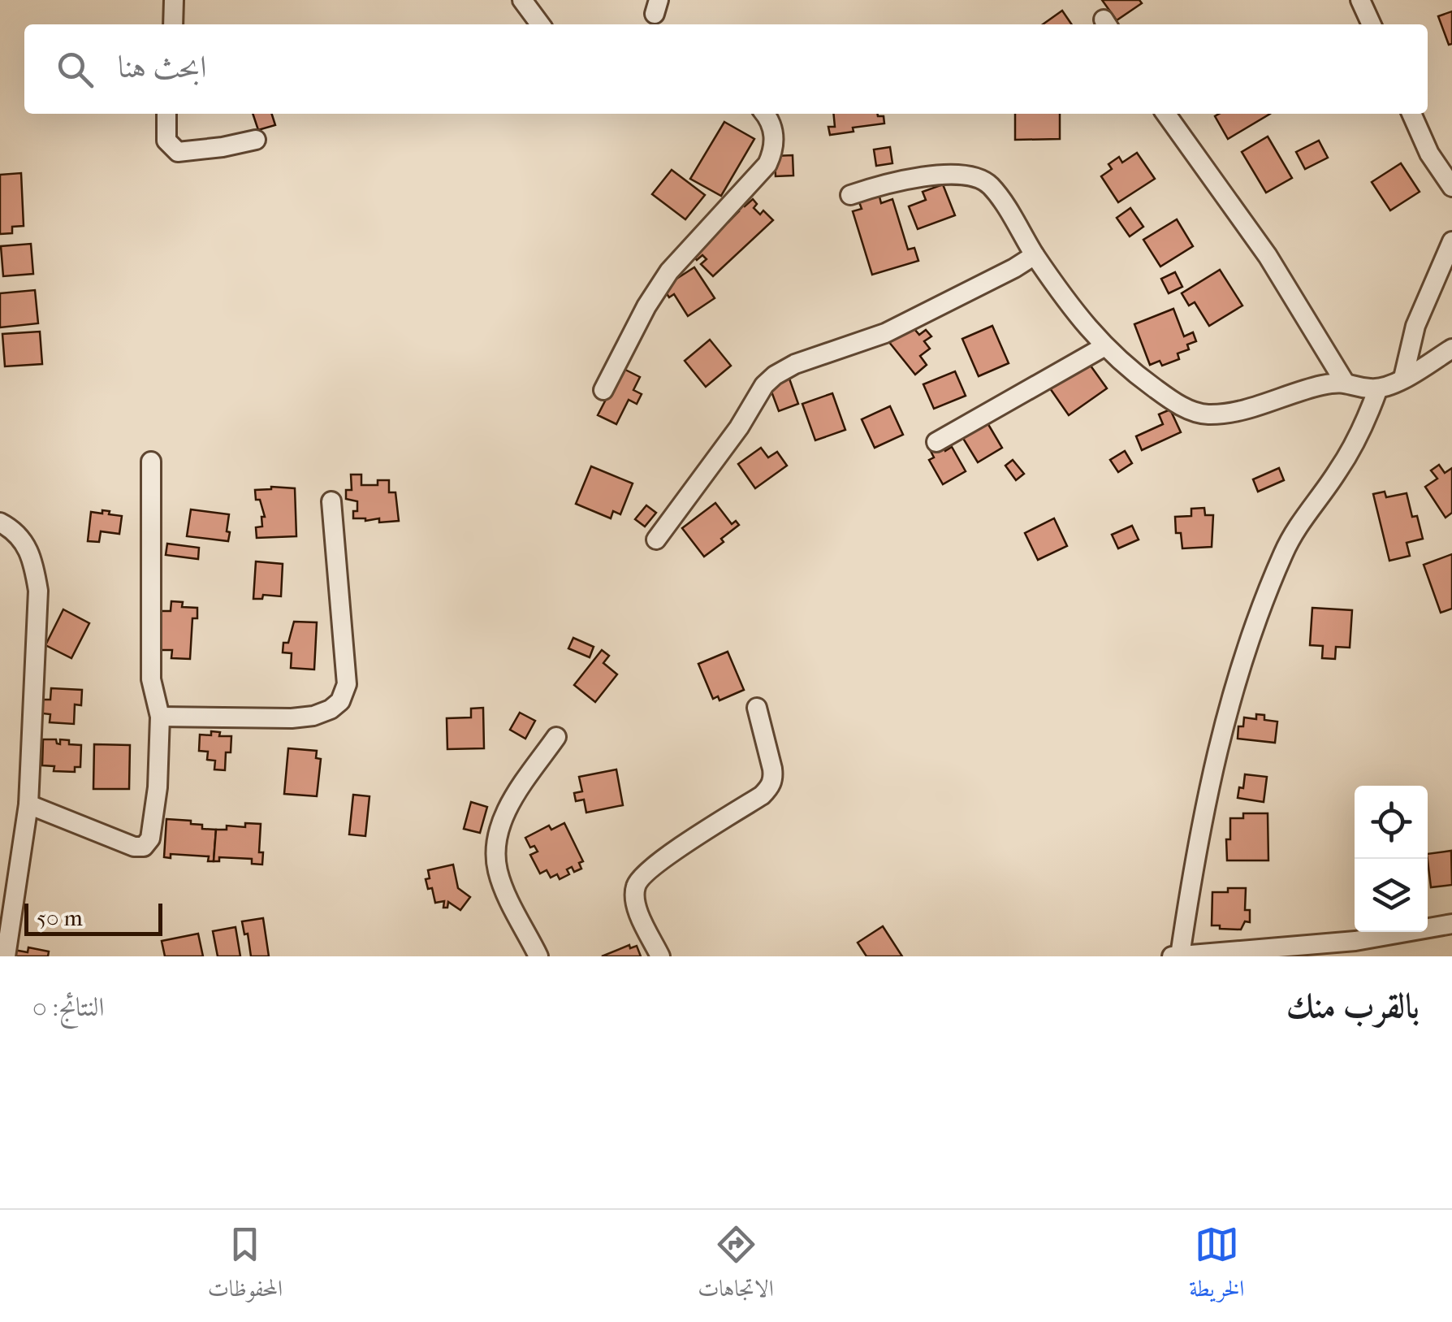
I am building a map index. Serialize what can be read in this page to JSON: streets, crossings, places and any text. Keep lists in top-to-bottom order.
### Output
{
  "scale_bar": "50 m",
  "page": {
    "search": "ابحث هنا",
    "scale": "50 m",
    "heading": ["بالقرب منك", "النتائج: 0"],
    "nav": ["الخريطة", "الاتجاهات", "المحفوظات"]
  }
}
